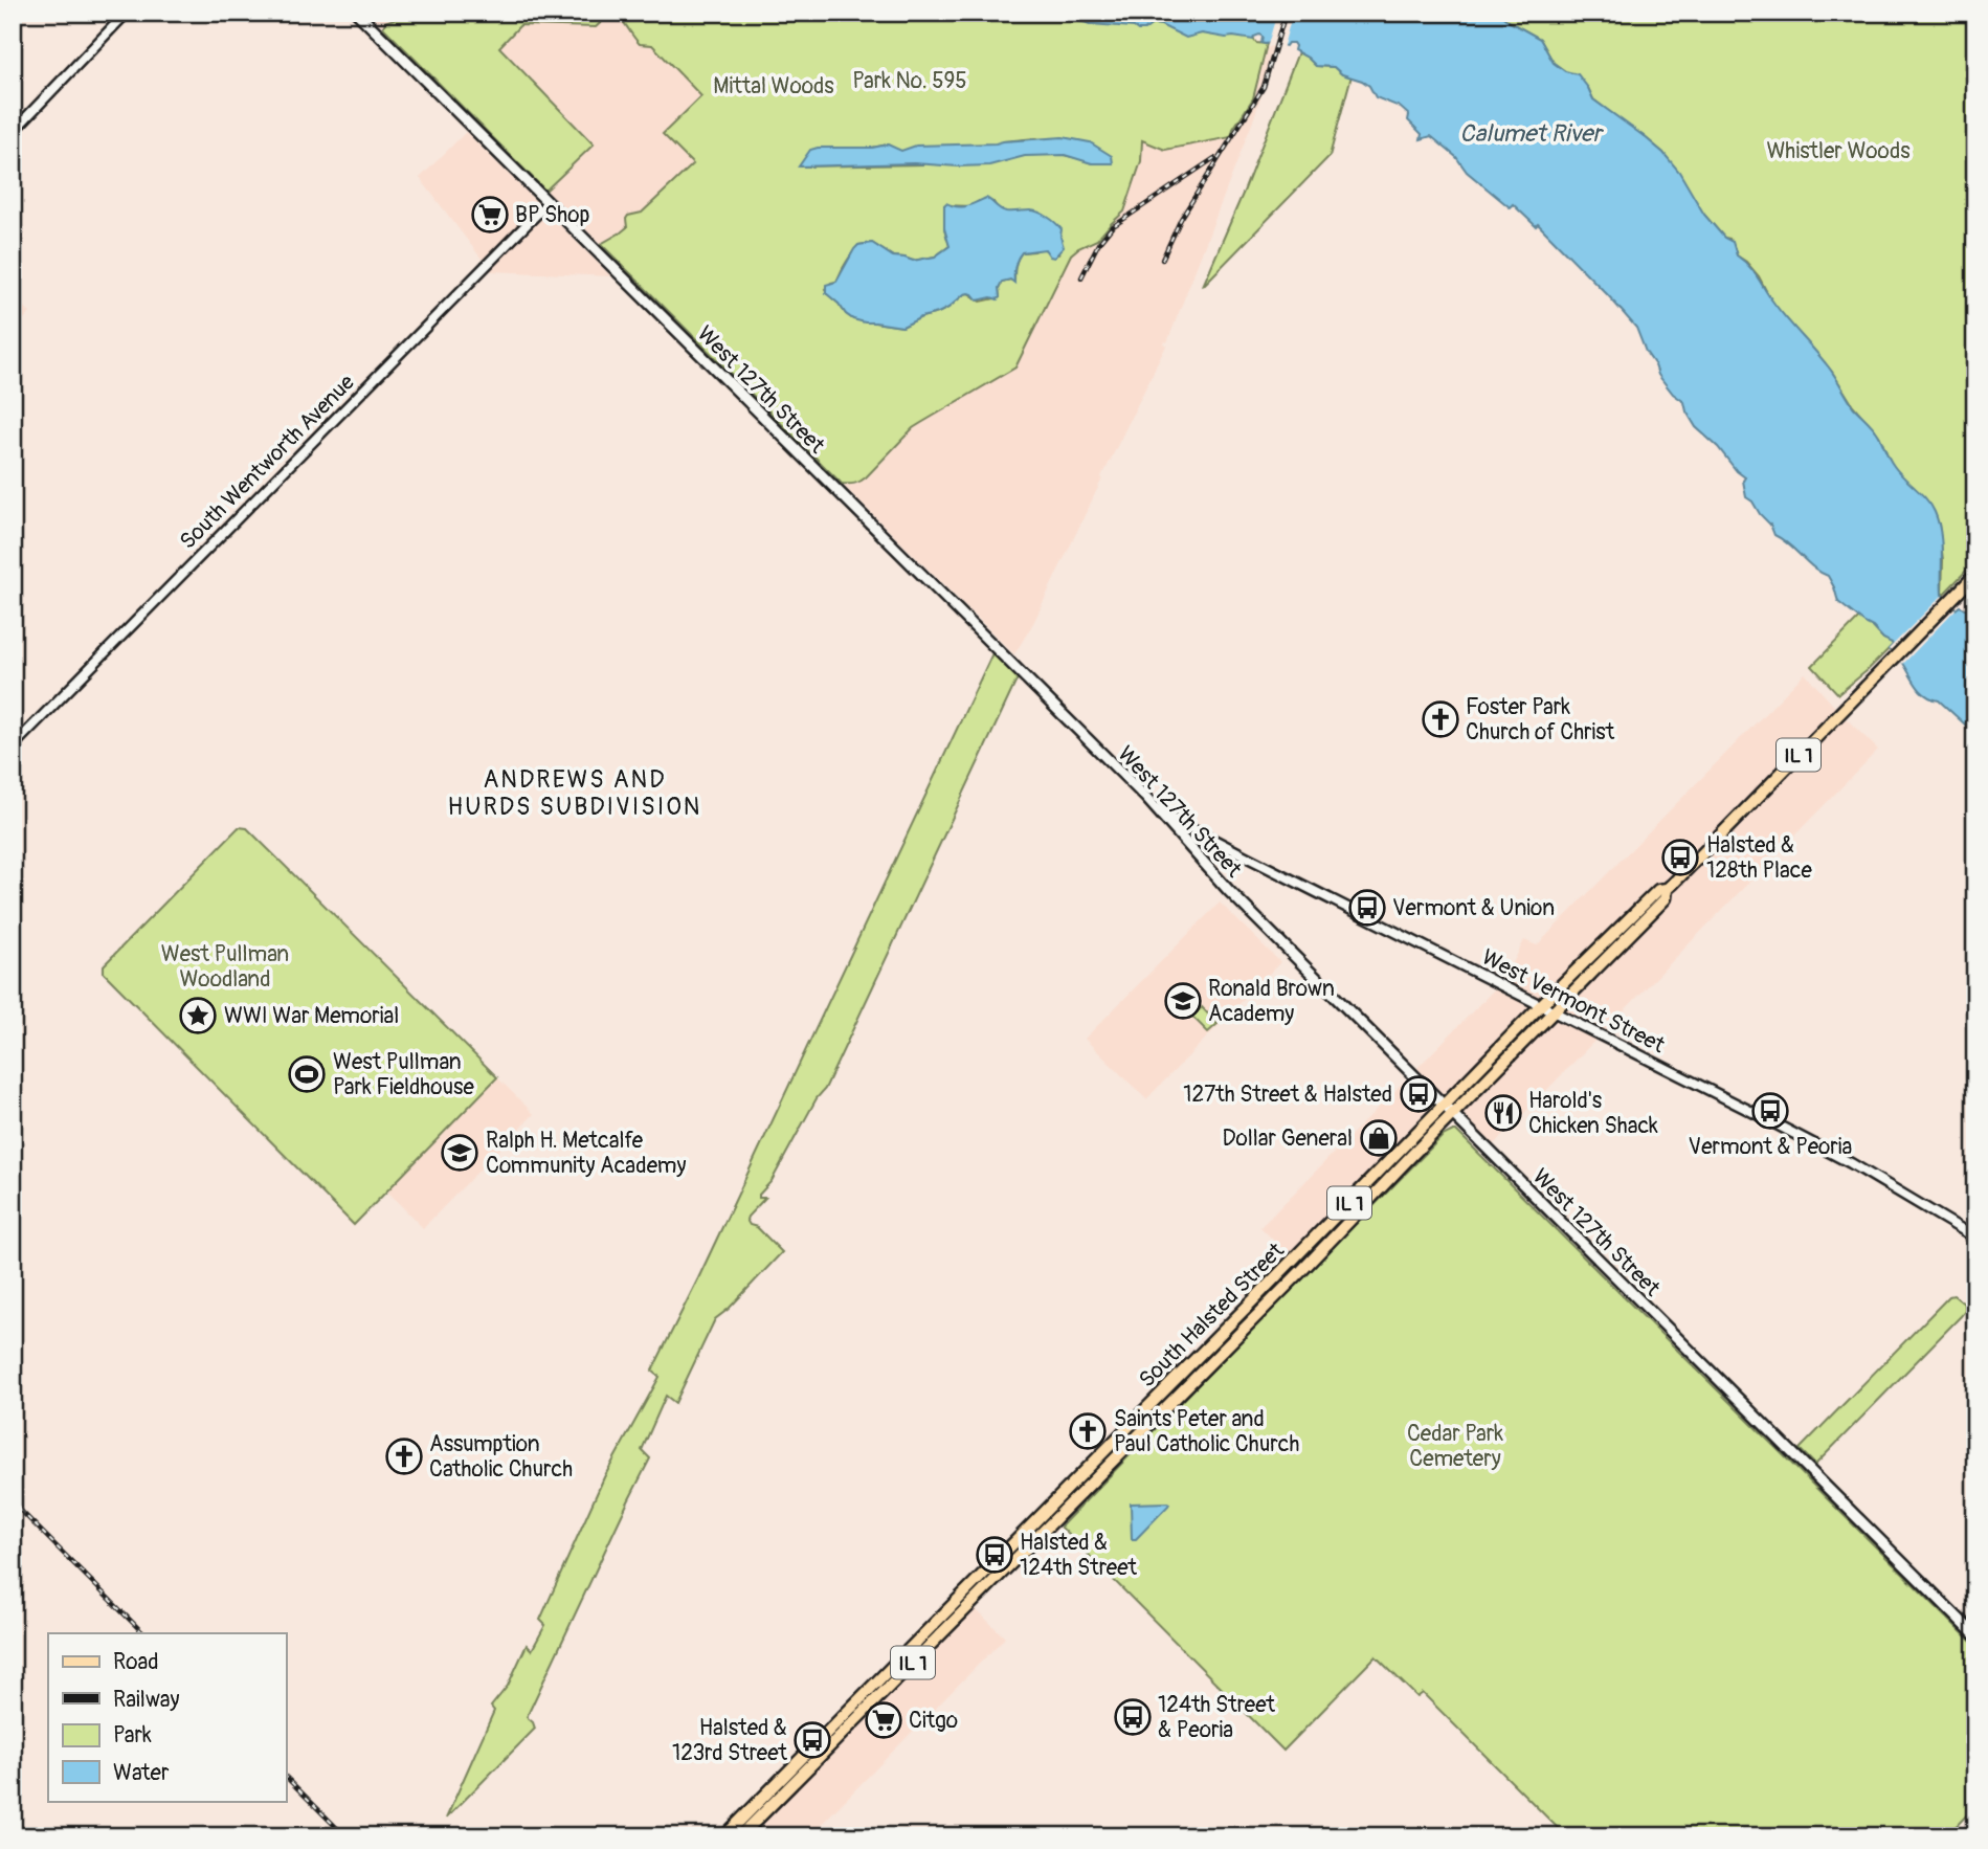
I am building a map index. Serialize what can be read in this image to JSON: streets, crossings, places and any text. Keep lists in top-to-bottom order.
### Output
{
  "streets": {
    "main road": ["West 127th Street", "IL 1", "South Halsted Street"],
    "street": ["South Wentworth Avenue", "West Vermont Street"]
  },
  "crossings": [
    ["West 127th Street", "South Wentworth Avenue"],
    ["West 127th Street", "West Vermont Street"],
    ["West 127th Street", "South Halsted Street"],
    ["West Vermont Street", "South Halsted Street"]
  ],
  "districts": ["ANDREWS AND HURDS SUBDIVISION"],
  "water": ["Calumet River"],
  "parks": [
    "Park No. 595",
    "Mittal Woods",
    "Whistler Woods",
    "West Pullman Woodland",
    "Cedar Park Cemetery"
  ],
  "places": {
    "supermarket": ["BP Shop", "Citgo"],
    "church": ["Foster Park Church of Christ", "Saints Peter and Paul Catholic Church", "Assumption Catholic Church"],
    "bus stop": [
      "Halsted & 128th Place",
      "Vermont & Union",
      "127th Street & Halsted",
      "Vermont & Peoria",
      "Halsted & 124th Street",
      "124th Street & Peoria",
      "Halsted & 123rd Street"
    ],
    "school or university": ["Ronald Brown Academy", "Ralph H. Metcalfe Community Academy"],
    "place": ["WWI War Memorial"],
    "sports": ["West Pullman Park Fieldhouse"],
    "restaurant": ["Harold's Chicken Shack"],
    "shop": ["Dollar General"]
  },
  "legend": [
    "Road",
    "Railway",
    "Park",
    "Water"
  ]
}
